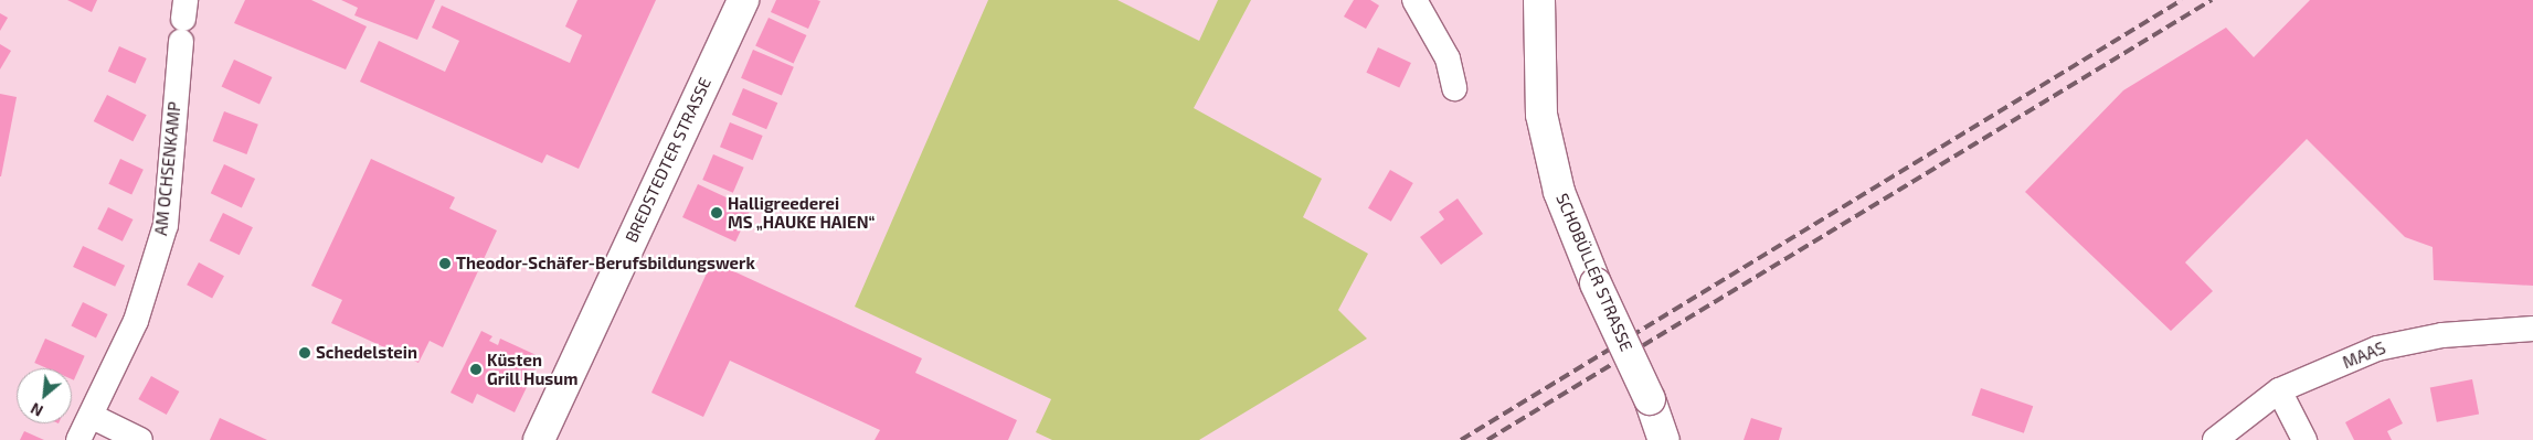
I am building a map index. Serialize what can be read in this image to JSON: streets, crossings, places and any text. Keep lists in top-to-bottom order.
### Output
{
  "streets": {
    "main road": ["BREDSTEDTER STRASSE", "SCHOBÜLLER STRASSE"],
    "street": ["AM OCHSENKAMP", "MAAS"]
  },
  "places": [
    "Halligreederei MS „HAUKE HAIEN“",
    "Theodor-Schäfer-Berufsbildungswerk",
    "Schedelstein",
    "Küsten Grill Husum"
  ],
  "north": "bottom left"
}
